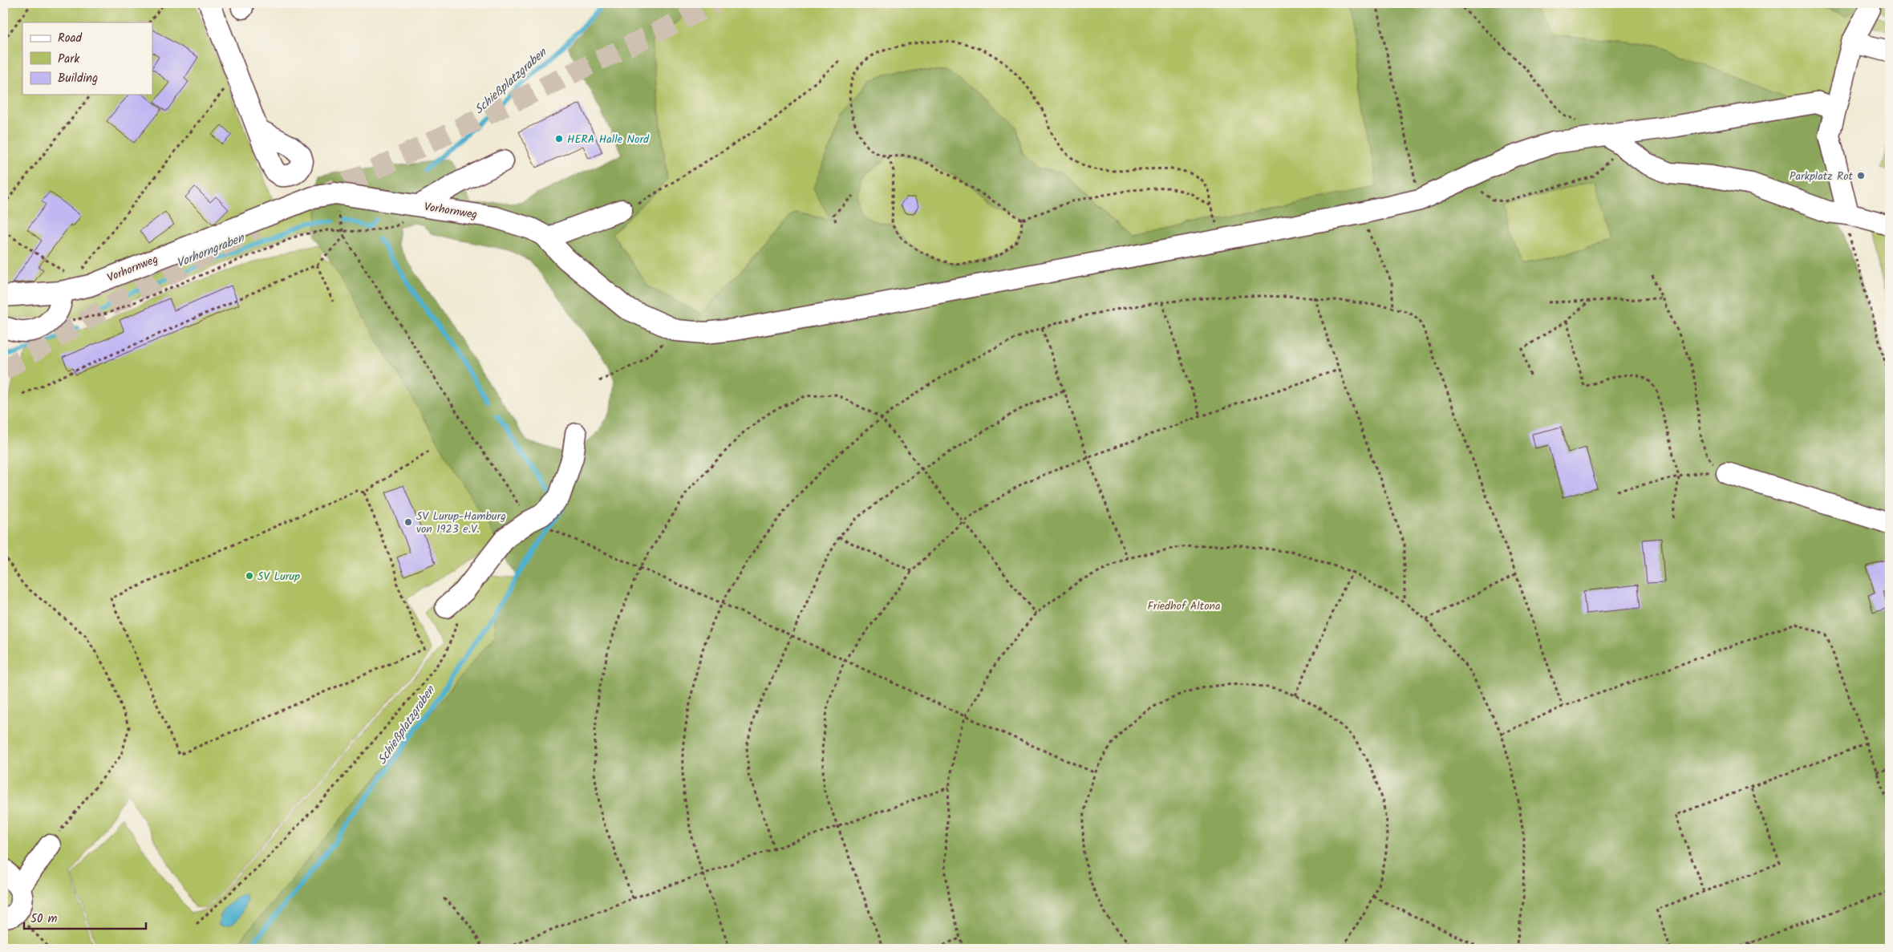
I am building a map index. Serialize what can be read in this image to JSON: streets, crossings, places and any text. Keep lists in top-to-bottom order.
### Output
{
  "streets": {
    "street": ["Vorhornweg"]
  },
  "water": ["Schießplatzgraben", "Vorhorngraben"],
  "parks": ["Friedhof Altona"],
  "places": [
    "HERA Halle Nord",
    "Parkplatz Rot",
    "SV Lurup-Hamburg von 1923 e.V.",
    "SV Lurup"
  ],
  "legend": ["Road", "Park", "Building"],
  "scale_bar": "50 m"
}
